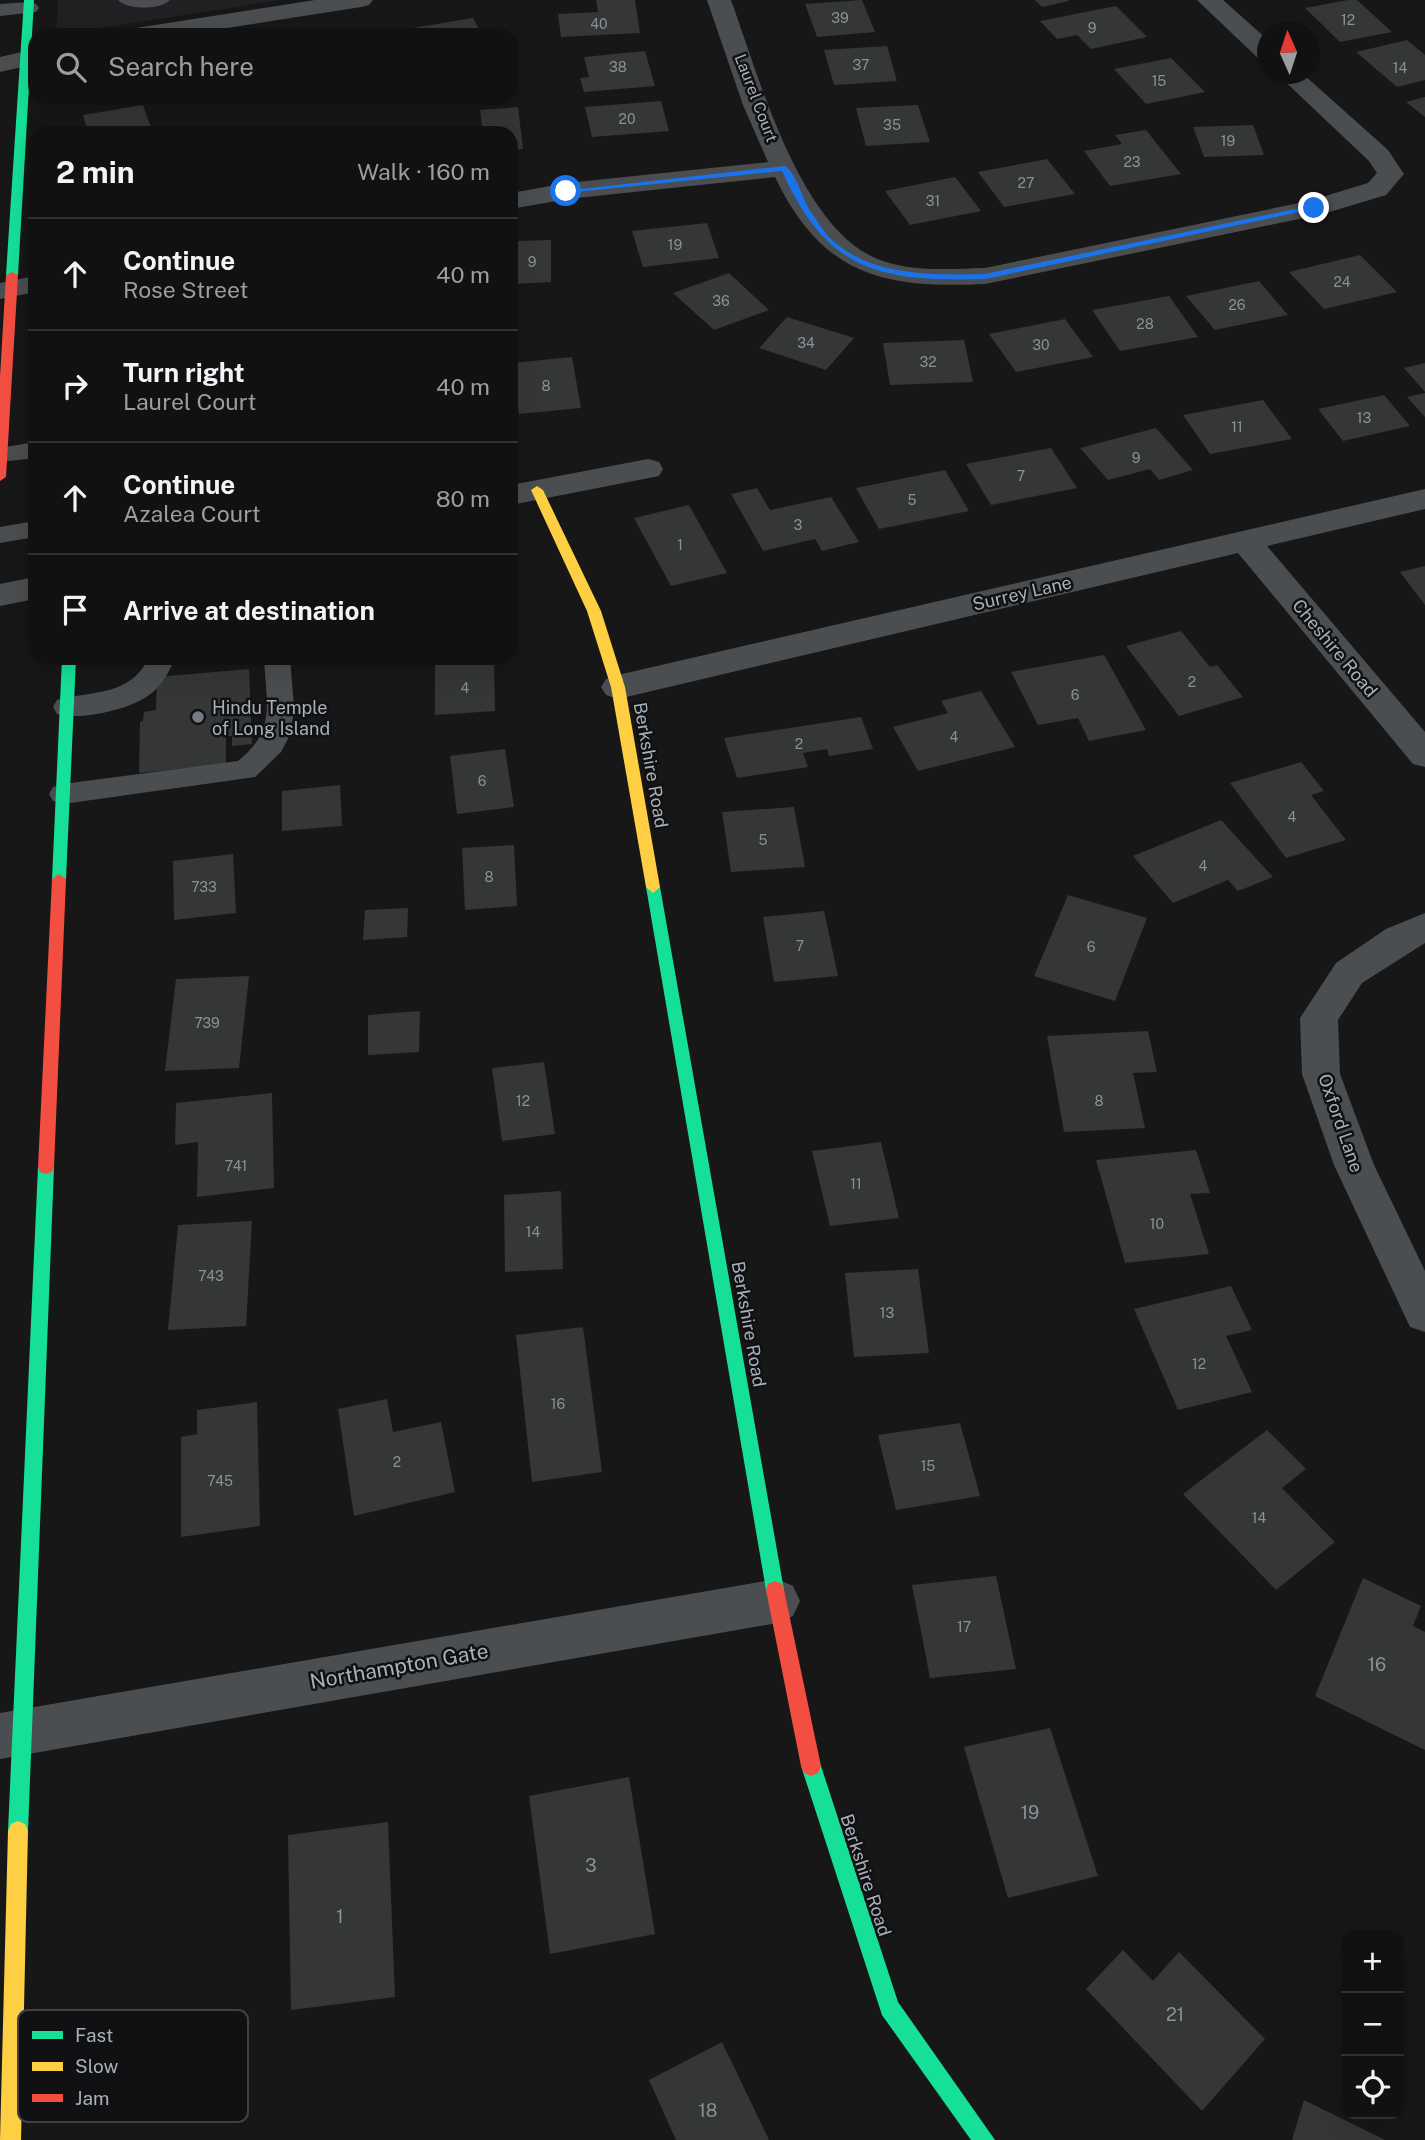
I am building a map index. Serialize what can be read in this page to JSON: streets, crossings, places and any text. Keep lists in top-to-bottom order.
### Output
{
  "streets": {
    "street": [
      "Laurel Court",
      "Surrey Lane",
      "Cheshire Road",
      "Berkshire Road",
      "Oxford Lane",
      "Northampton Gate"
    ]
  },
  "crossings": [
    ["Surrey Lane", "Cheshire Road"],
    ["Surrey Lane", "Berkshire Road"],
    ["Berkshire Road", "Northampton Gate"]
  ],
  "places": ["Hindu Temple of Long Island"],
  "house_numbers": [
    "39",
    "12",
    "40",
    "9",
    "37",
    "38",
    "14",
    "15",
    "20",
    "35",
    "19",
    "23",
    "27",
    "31",
    "19",
    "9",
    "24",
    "36",
    "26",
    "28",
    "34",
    "30",
    "32",
    "8",
    "13",
    "11",
    "9",
    "7",
    "5",
    "3",
    "1",
    "2",
    "4",
    "6",
    "4",
    "2",
    "6",
    "4",
    "5",
    "4",
    "8",
    "733",
    "7",
    "6",
    "739",
    "12",
    "8",
    "741",
    "11",
    "10",
    "14",
    "743",
    "13",
    "12",
    "16",
    "2",
    "15",
    "745",
    "14",
    "17",
    "16",
    "19",
    "3",
    "1",
    "21",
    "18"
  ],
  "legend": ["Fast", "Slow", "Jam"],
  "north": "top",
  "page": {
    "search": "Search here",
    "heading": ["2 min", "Walk · 160 m"],
    "list": [
      ["Continue", "Rose Street", "40 m"],
      ["Turn right", "Laurel Court", "40 m"],
      ["Continue", "Azalea Court", "80 m"],
      "Arrive at destination"
    ],
    "map_buttons": ["+", "−"]
  }
}
